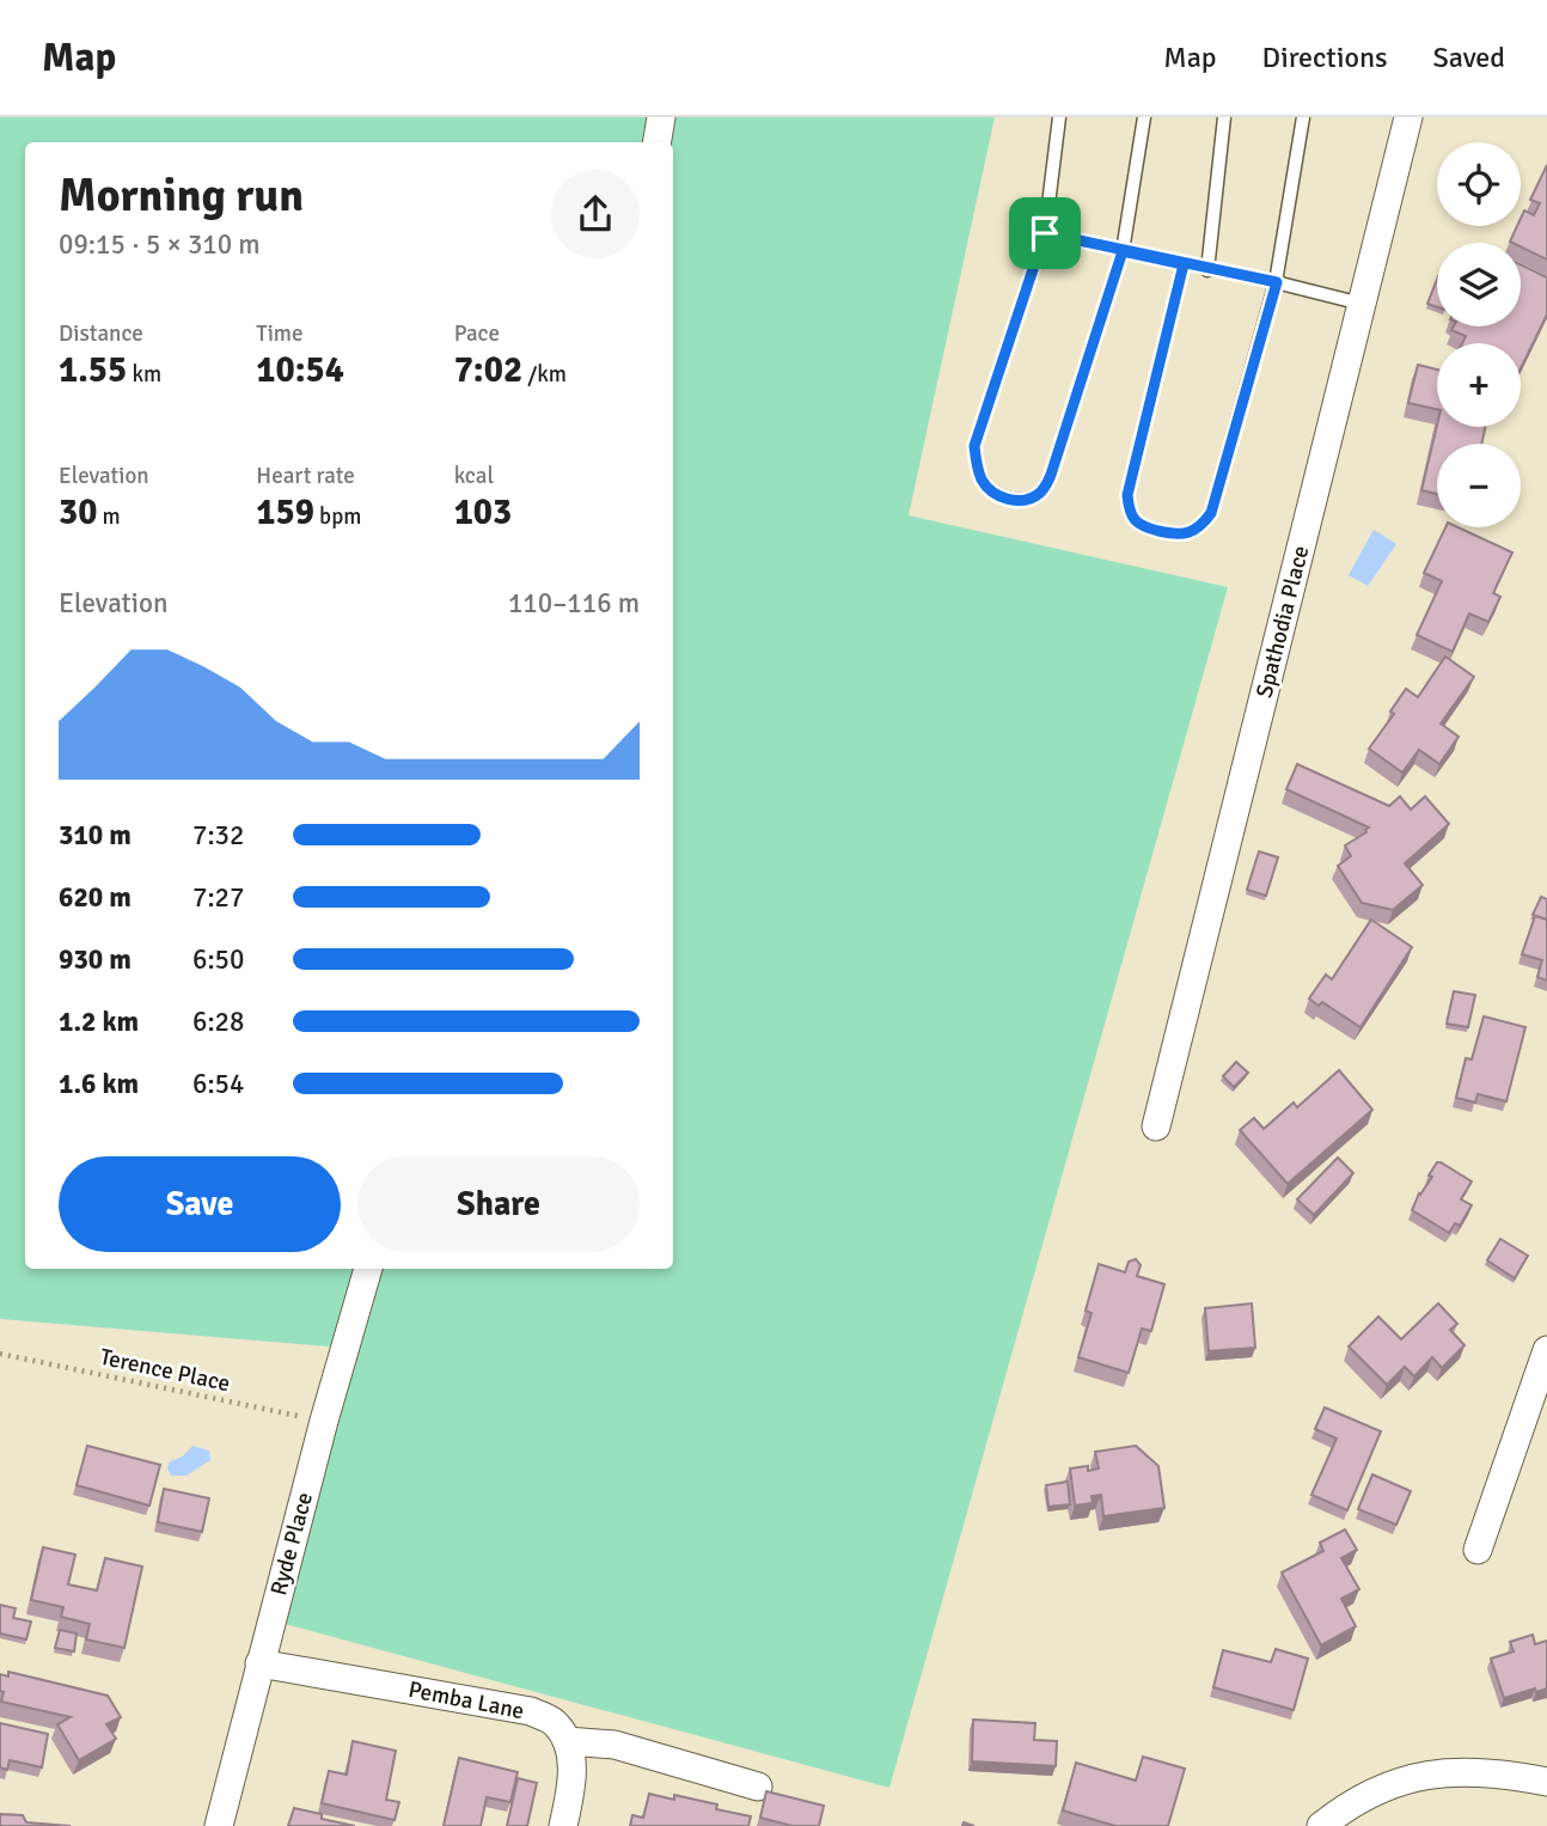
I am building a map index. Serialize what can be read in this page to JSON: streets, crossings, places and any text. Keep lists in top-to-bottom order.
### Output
{
  "streets": {
    "street": ["Spathodia Place", "Ryde Place", "Pemba Lane"],
    "path": ["Terence Place"]
  },
  "crossings": [
    ["Terence Place", "Ryde Place"],
    ["Ryde Place", "Pemba Lane"]
  ],
  "page": {
    "header": "Map",
    "nav": ["Map", "Directions", "Saved"],
    "map_buttons": ["+", "−"],
    "heading": ["Morning run", "09:15 · 5 × 310 m"],
    "stats": [
      ["Distance", "1.55 km"],
      ["Time", "10:54"],
      ["Pace", "7:02 /km"],
      ["Elevation", "30 m"],
      ["Heart rate", "159 bpm"],
      ["kcal", "103"]
    ],
    "chart": ["Elevation", "110–116 m"],
    "list": [
      {
        "name": "310 m",
        "note": "7:32"
      },
      {
        "name": "620 m",
        "note": "7:27"
      },
      {
        "name": "930 m",
        "note": "6:50"
      },
      {
        "name": "1.2 km",
        "note": "6:28"
      },
      {
        "name": "1.6 km",
        "note": "6:54"
      }
    ],
    "buttons": ["Save", "Share"]
  }
}
